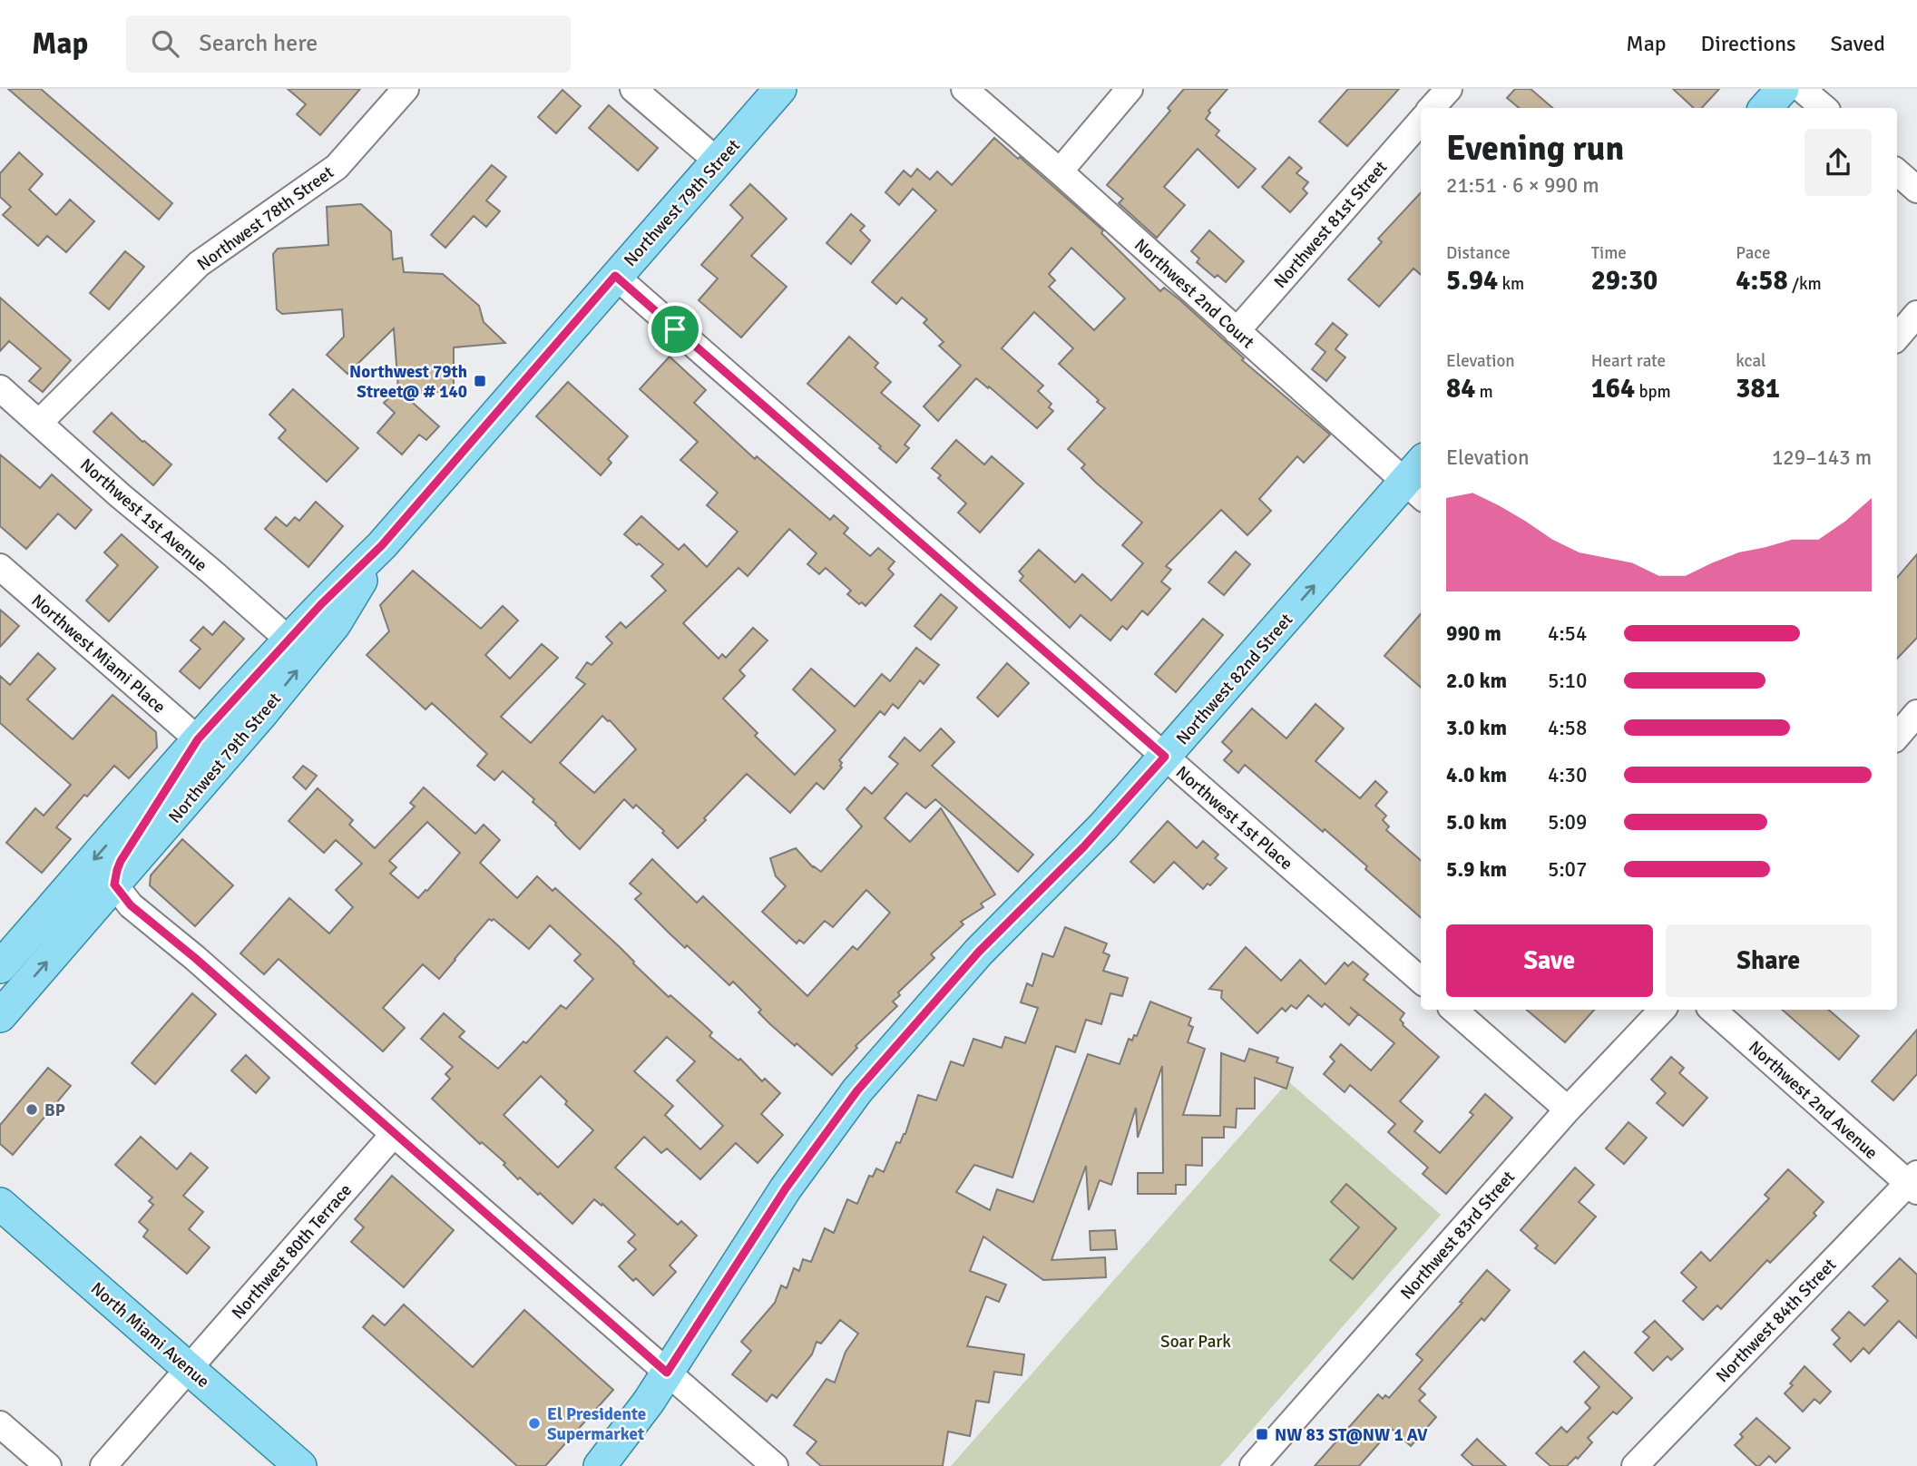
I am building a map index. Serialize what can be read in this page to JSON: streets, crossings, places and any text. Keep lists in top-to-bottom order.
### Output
{
  "streets": {
    "main road": ["Northwest 79th Street", "Northwest 82nd Street", "North Miami Avenue"],
    "street": [
      "Northwest 78th Street",
      "Northwest 81st Street",
      "Northwest 2nd Court",
      "Northwest 1st Avenue",
      "Northwest Miami Place",
      "Northwest 1st Place",
      "Northwest 2nd Avenue",
      "Northwest 83rd Street",
      "Northwest 80th Terrace",
      "Northwest 84th Street"
    ]
  },
  "crossings": [
    ["Northwest 79th Street", "Northwest 1st Avenue"],
    ["Northwest 79th Street", "Northwest Miami Place"],
    ["Northwest 79th Street", "Northwest 1st Place"],
    ["Northwest 78th Street", "Northwest 1st Avenue"],
    ["Northwest 81st Street", "Northwest 2nd Court"],
    ["Northwest 2nd Court", "Northwest 82nd Street"],
    ["Northwest 82nd Street", "Northwest 1st Place"],
    ["Northwest 2nd Avenue", "Northwest 84th Street"],
    ["Northwest 80th Terrace", "North Miami Avenue"]
  ],
  "parks": ["Soar Park"],
  "places": {
    "transit": ["Northwest 79th Street@ # 140", "NW 83 ST@NW 1 AV"],
    "other": ["BP", "El Presidente Supermarket"]
  },
  "page": {
    "header": "Map",
    "search": "Search here",
    "nav": ["Map", "Directions", "Saved"],
    "heading": ["Evening run", "21:51 · 6 × 990 m"],
    "stats": [
      ["Distance", "5.94 km"],
      ["Time", "29:30"],
      ["Pace", "4:58 /km"],
      ["Elevation", "84 m"],
      ["Heart rate", "164 bpm"],
      ["kcal", "381"]
    ],
    "chart": ["Elevation", "129–143 m"],
    "list": [
      {
        "name": "990 m",
        "note": "4:54"
      },
      {
        "name": "2.0 km",
        "note": "5:10"
      },
      {
        "name": "3.0 km",
        "note": "4:58"
      },
      {
        "name": "4.0 km",
        "note": "4:30"
      },
      {
        "name": "5.0 km",
        "note": "5:09"
      },
      {
        "name": "5.9 km",
        "note": "5:07"
      }
    ],
    "buttons": ["Save", "Share"]
  }
}
